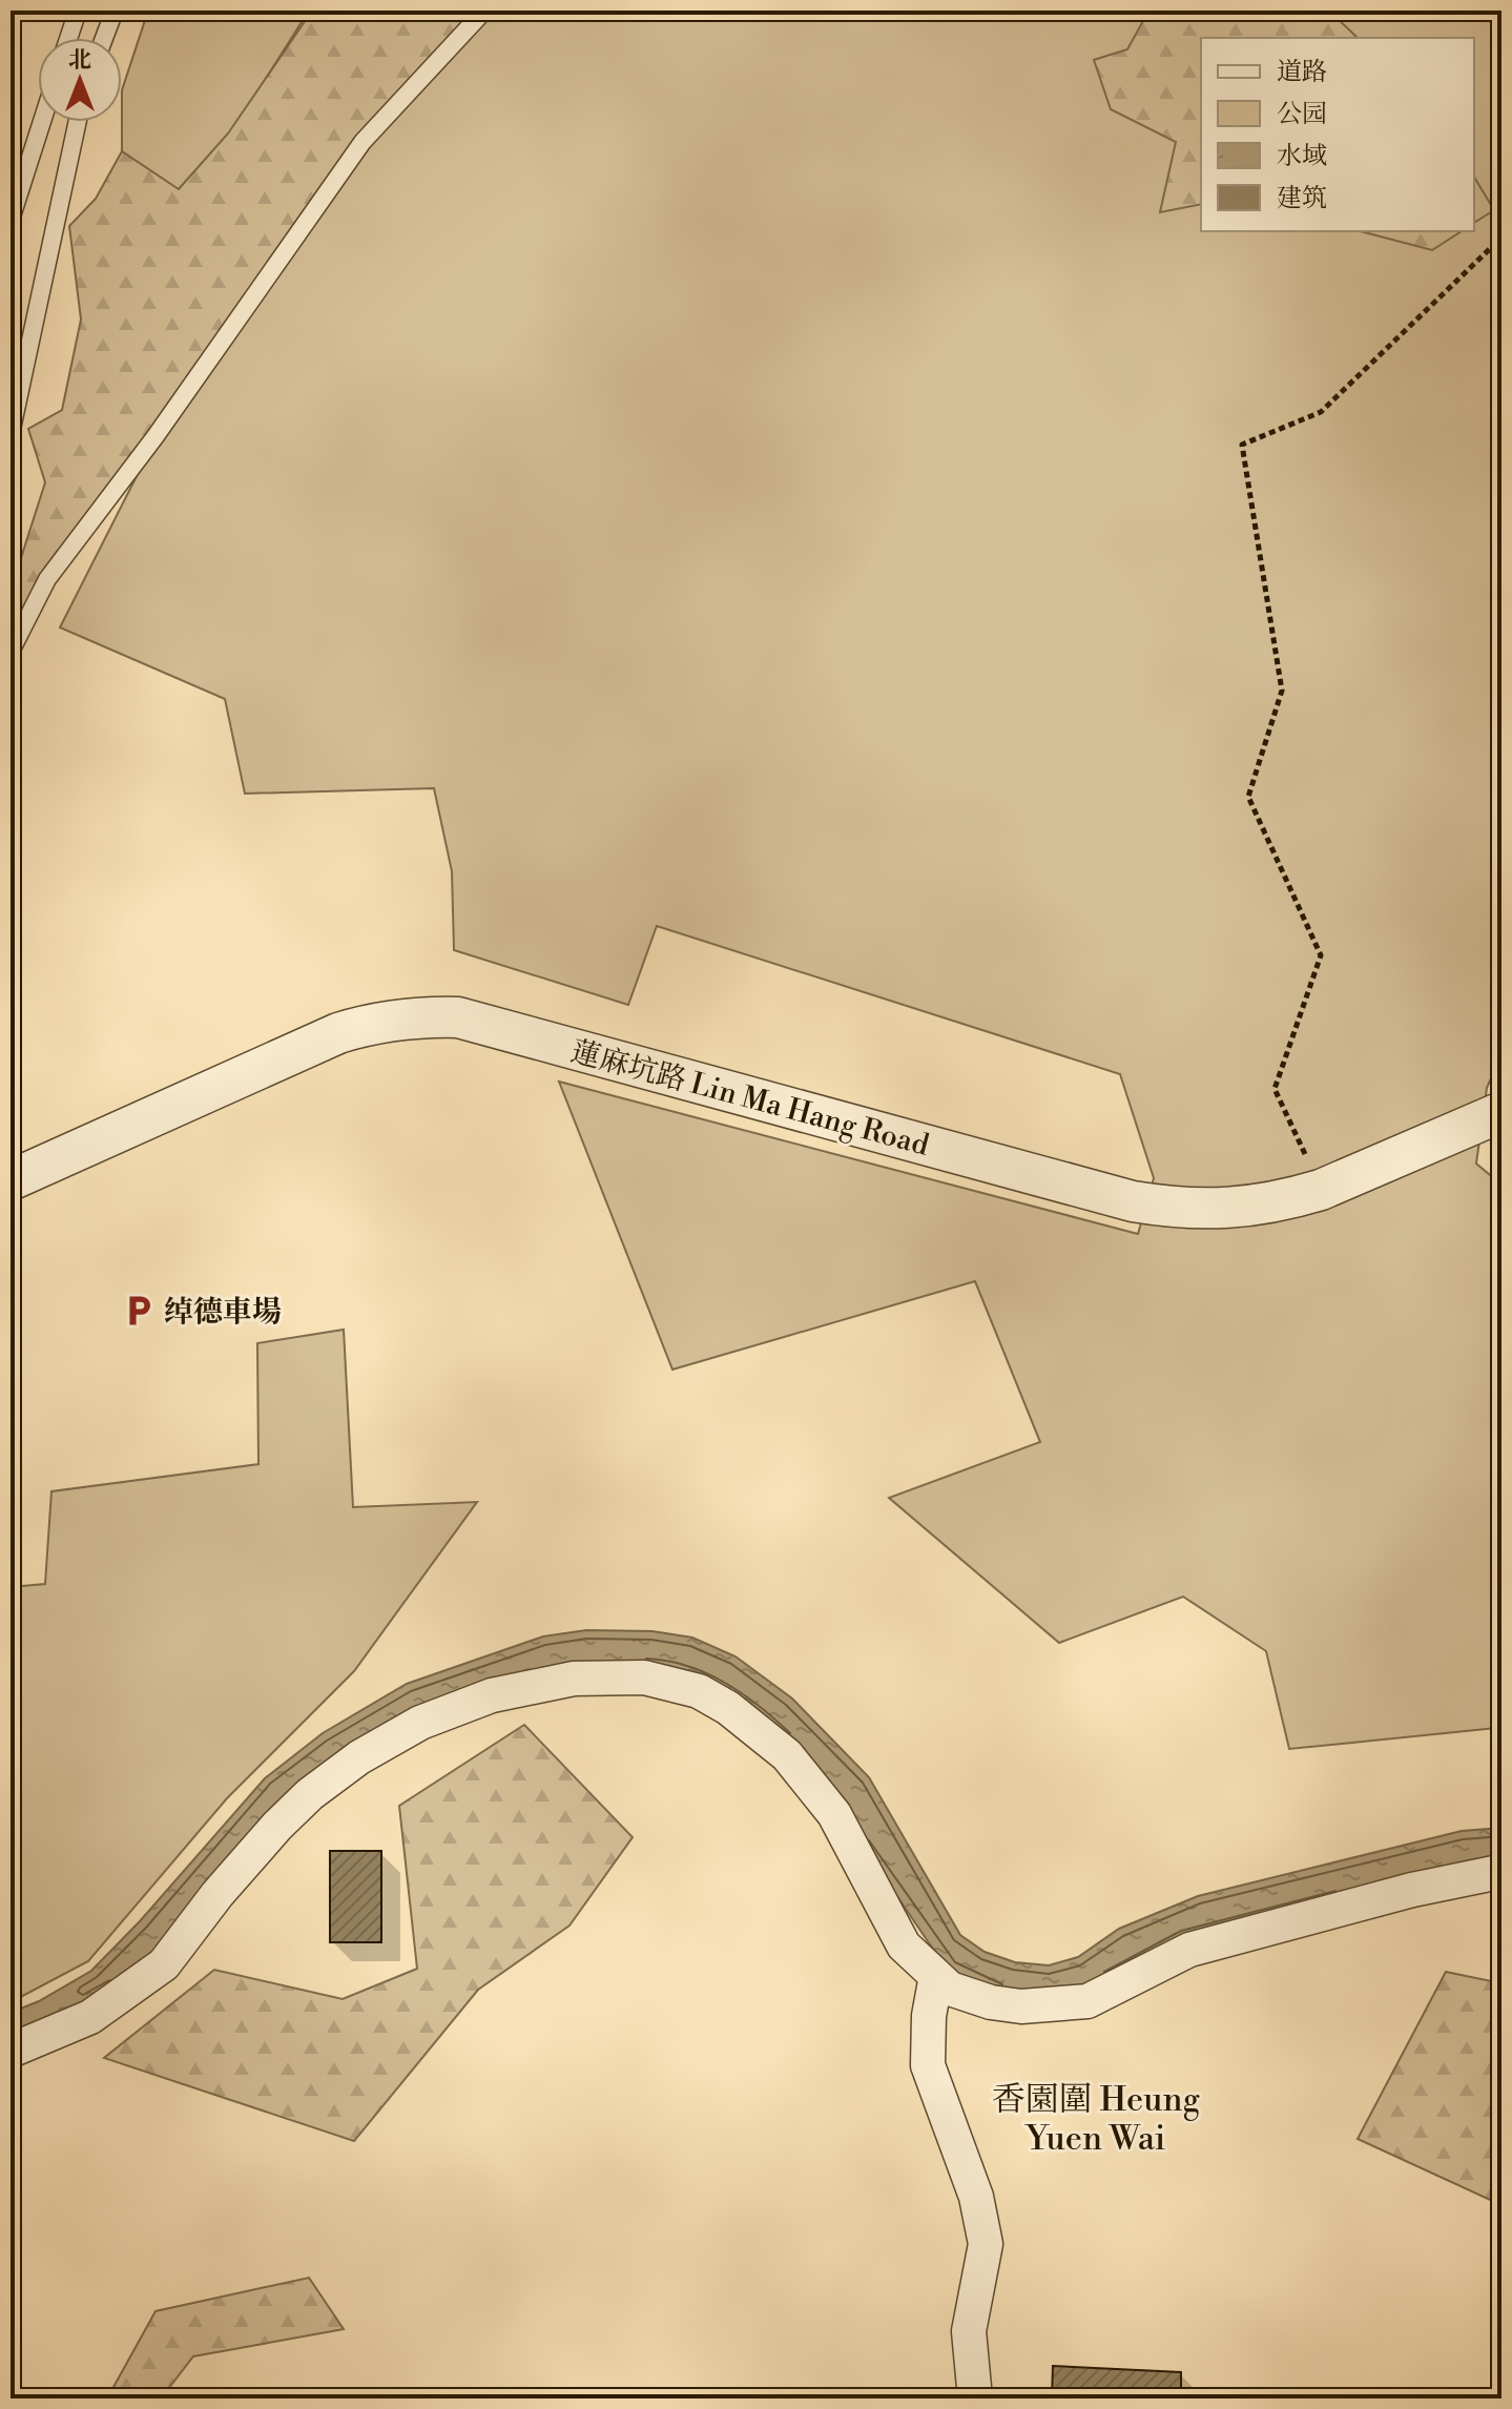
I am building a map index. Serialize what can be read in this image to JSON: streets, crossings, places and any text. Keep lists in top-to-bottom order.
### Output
{
  "streets": {
    "street": ["蓮麻坑路 Lin Ma Hang Road"]
  },
  "districts": ["香園圍 Heung Yuen Wai"],
  "places": {
    "parking": ["绰德車場"]
  },
  "legend": [
    "道路",
    "公园",
    "水域",
    "建筑"
  ],
  "north": "top"
}
